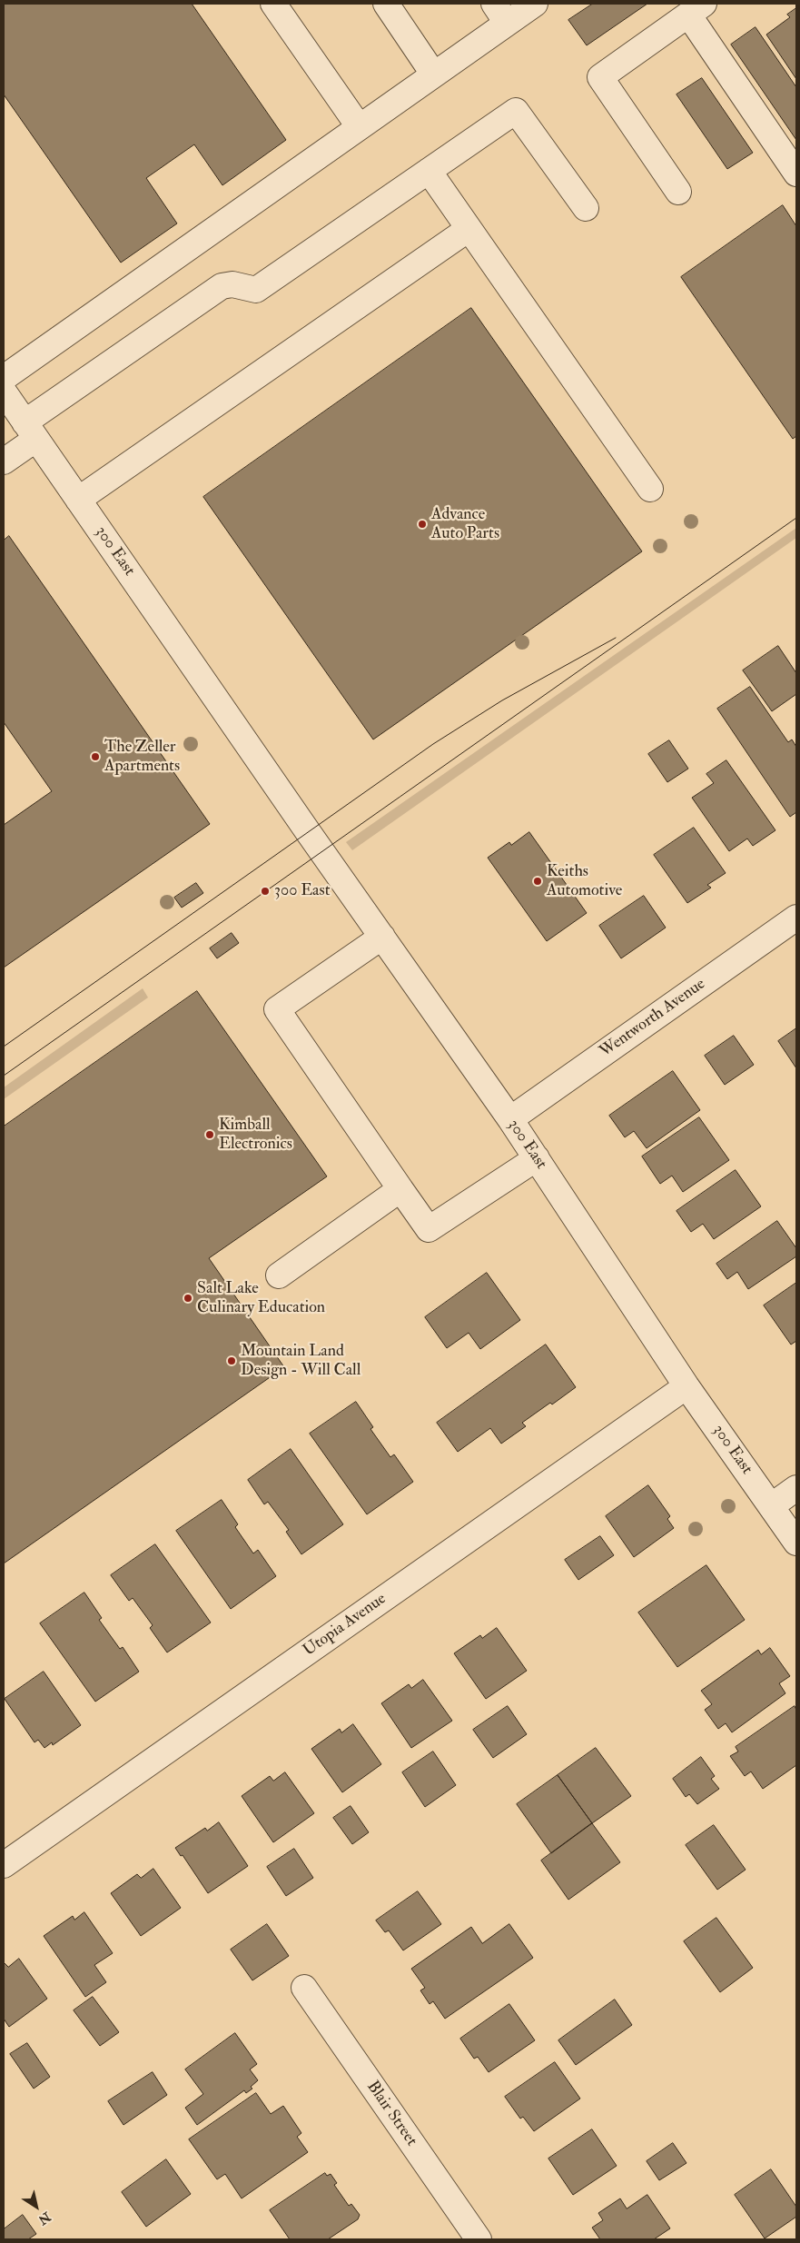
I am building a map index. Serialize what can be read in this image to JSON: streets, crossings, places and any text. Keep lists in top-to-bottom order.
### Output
{
  "streets": {
    "street": [
      "300 East",
      "Wentworth Avenue",
      "Utopia Avenue",
      "Blair Street"
    ]
  },
  "crossings": [
    ["300 East", "Wentworth Avenue"],
    ["300 East", "Utopia Avenue"]
  ],
  "places": [
    "Advance Auto Parts",
    "The Zeller Apartments",
    "Keiths Automotive",
    "300 East",
    "Kimball Electronics",
    "Salt Lake Culinary Education",
    "Mountain Land Design - Will Call"
  ],
  "north": "bottom right"
}
